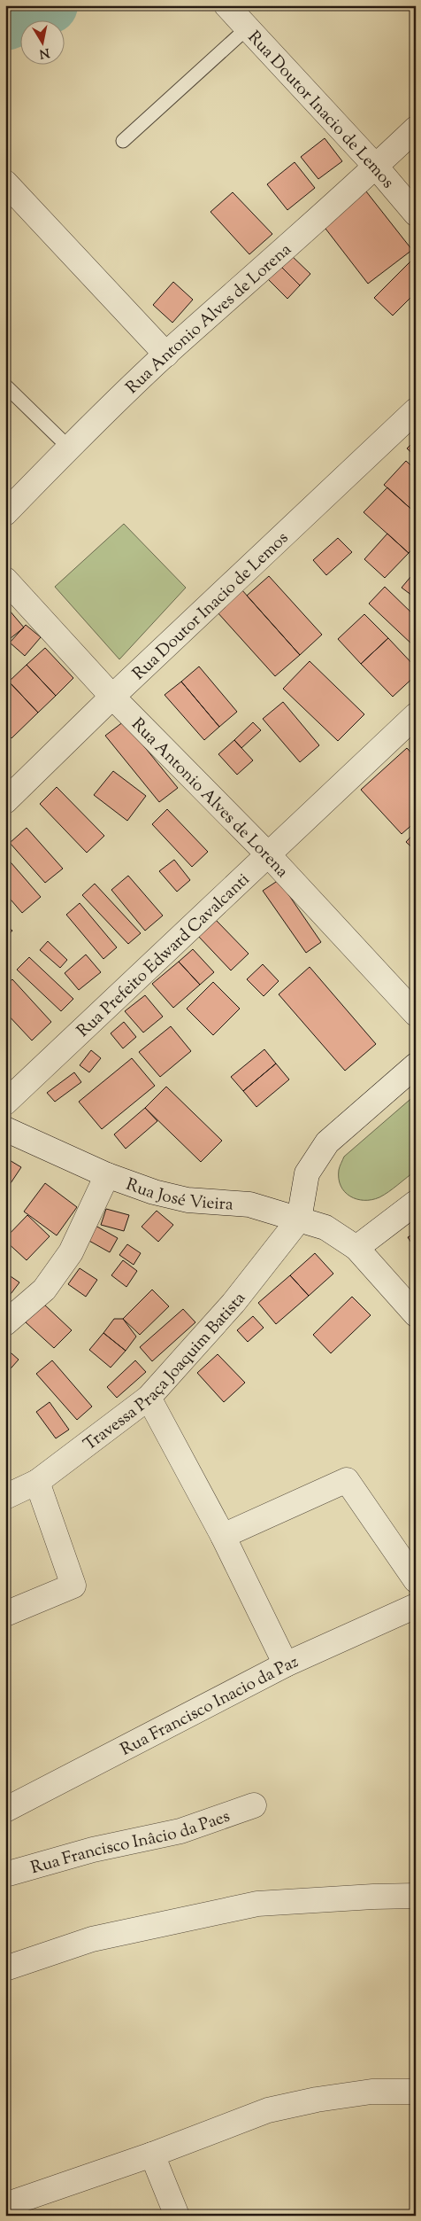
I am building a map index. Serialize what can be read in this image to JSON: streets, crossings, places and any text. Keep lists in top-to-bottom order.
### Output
{
  "streets": {
    "street": [
      "Rua Doutor Inacio de Lemos",
      "Rua Antonio Alves de Lorena",
      "Rua Prefeito Edward Cavalcanti",
      "Rua José Vieira",
      "Travessa Praça Joaquim Batista",
      "Rua Francisco Inacio da Paz",
      "Rua Francisco Inâcio da Paes"
    ]
  },
  "crossings": [
    ["Rua Doutor Inacio de Lemos", "Rua Antonio Alves de Lorena"],
    ["Rua Antonio Alves de Lorena", "Rua Prefeito Edward Cavalcanti"],
    ["Rua José Vieira", "Travessa Praça Joaquim Batista"]
  ],
  "north": "bottom"
}
